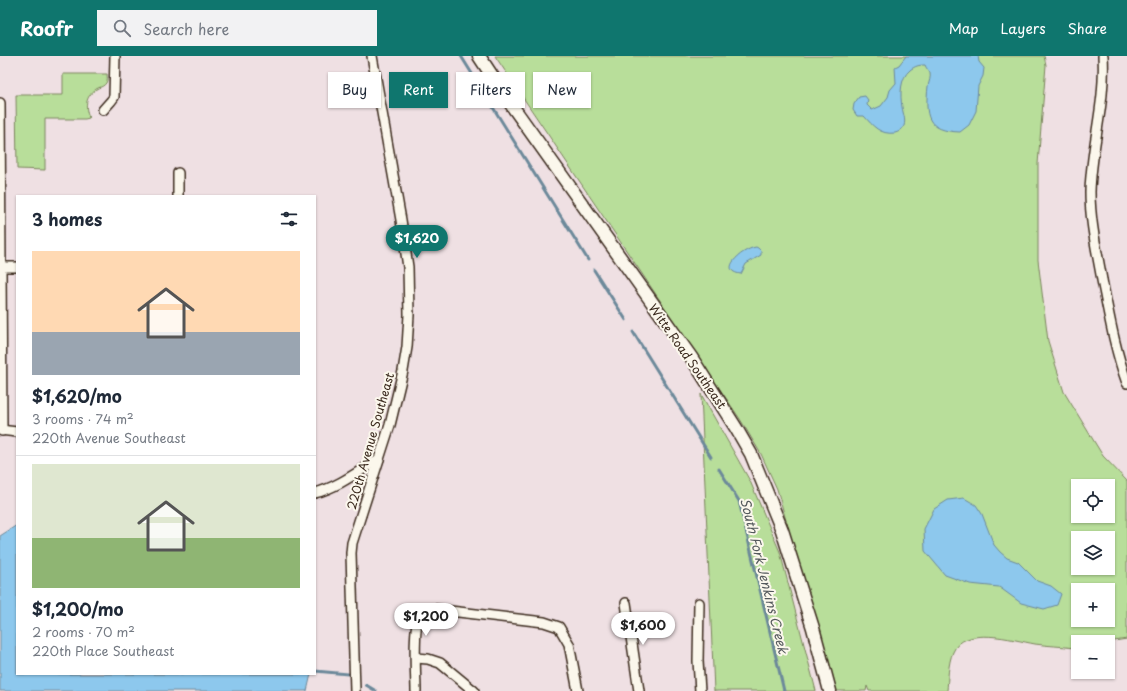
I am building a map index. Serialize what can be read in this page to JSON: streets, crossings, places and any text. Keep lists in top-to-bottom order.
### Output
{
  "streets": {
    "street": ["Witte Road Southeast", "220th Avenue Southeast"]
  },
  "water": ["South Fork Jenkins Creek"],
  "page": {
    "header": "Roofr",
    "search": "Search here",
    "nav": ["Map", "Layers", "Share"],
    "chip": [
      "Buy",
      "Rent",
      "Filters",
      "New"
    ],
    "heading": "3 homes",
    "price": ["$1,620", "$1,200", "$1,600"],
    "list": [
      {
        "name": "$1,620/mo",
        "note": "3 rooms · 74 m² · 220th Avenue Southeast"
      },
      {
        "name": "$1,200/mo",
        "note": "2 rooms · 70 m² · 220th Place Southeast"
      }
    ],
    "map_buttons": ["+", "−"]
  }
}
